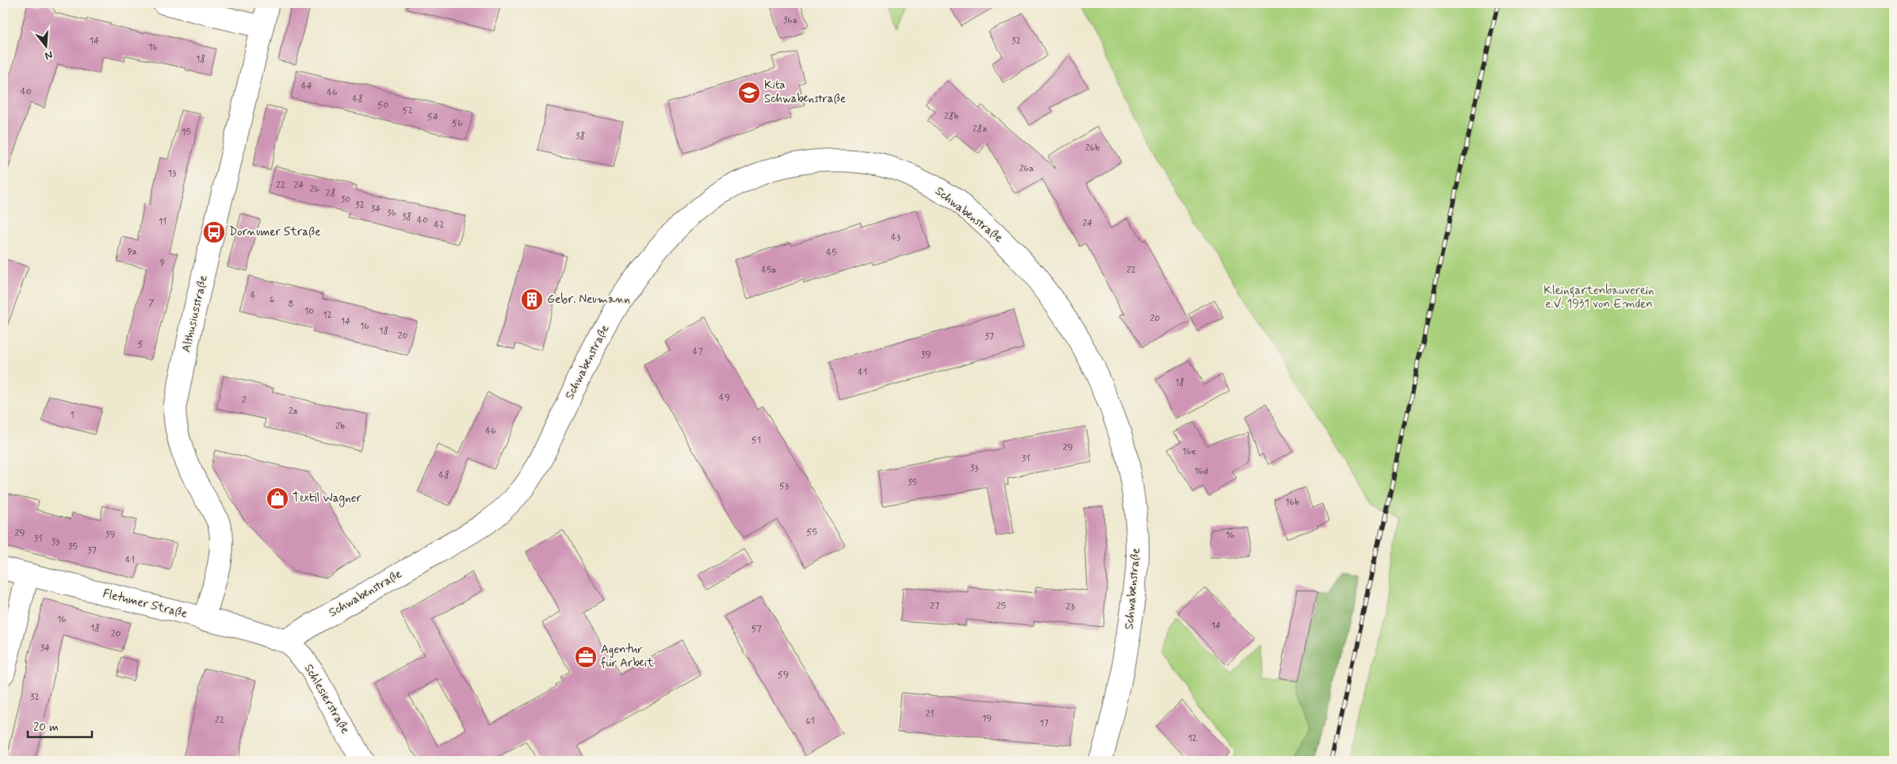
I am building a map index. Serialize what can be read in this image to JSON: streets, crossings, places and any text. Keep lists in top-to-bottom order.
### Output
{
  "streets": {
    "street": [
      "Schwabenstraße",
      "Althusiusstraße",
      "Fletumer Straße",
      "Schlesierstraße"
    ]
  },
  "crossings": [
    ["Schwabenstraße", "Fletumer Straße"],
    ["Schwabenstraße", "Schlesierstraße"],
    ["Althusiusstraße", "Fletumer Straße"],
    ["Fletumer Straße", "Schlesierstraße"]
  ],
  "parks": ["Kleingartenbauverein e.V. 1931 von Emden"],
  "places": {
    "school or university": ["Kita Schwabenstraße"],
    "bus stop": ["Dornumer Straße"],
    "building": ["Gebr. Neumann"],
    "shop": ["Textil Wagner"],
    "office": ["Agentur für Arbeit"]
  },
  "house_numbers": [
    "36a",
    "14",
    "32",
    "16",
    "18",
    "44",
    "40",
    "46",
    "48",
    "50",
    "52",
    "28b",
    "54",
    "56",
    "28a",
    "15",
    "38",
    "26b",
    "26a",
    "13",
    "22",
    "24",
    "26",
    "28",
    "30",
    "32",
    "34",
    "36",
    "38",
    "40",
    "11",
    "24",
    "42",
    "43",
    "9a",
    "45",
    "9",
    "45a",
    "22",
    "4",
    "6",
    "7",
    "8",
    "10",
    "12",
    "20",
    "14",
    "16",
    "18",
    "20",
    "37",
    "5",
    "47",
    "39",
    "41",
    "18",
    "49",
    "2",
    "2a",
    "1",
    "2b",
    "46",
    "51",
    "29",
    "16e",
    "31",
    "33",
    "16d",
    "48",
    "35",
    "53",
    "16b",
    "55",
    "29",
    "39",
    "16",
    "31",
    "33",
    "35",
    "37",
    "41",
    "27",
    "25",
    "23",
    "16",
    "14",
    "18",
    "57",
    "20",
    "34",
    "59",
    "32",
    "21",
    "19",
    "22",
    "61",
    "17",
    "12"
  ],
  "scale_bar": "20 m",
  "north": "bottom"
}
